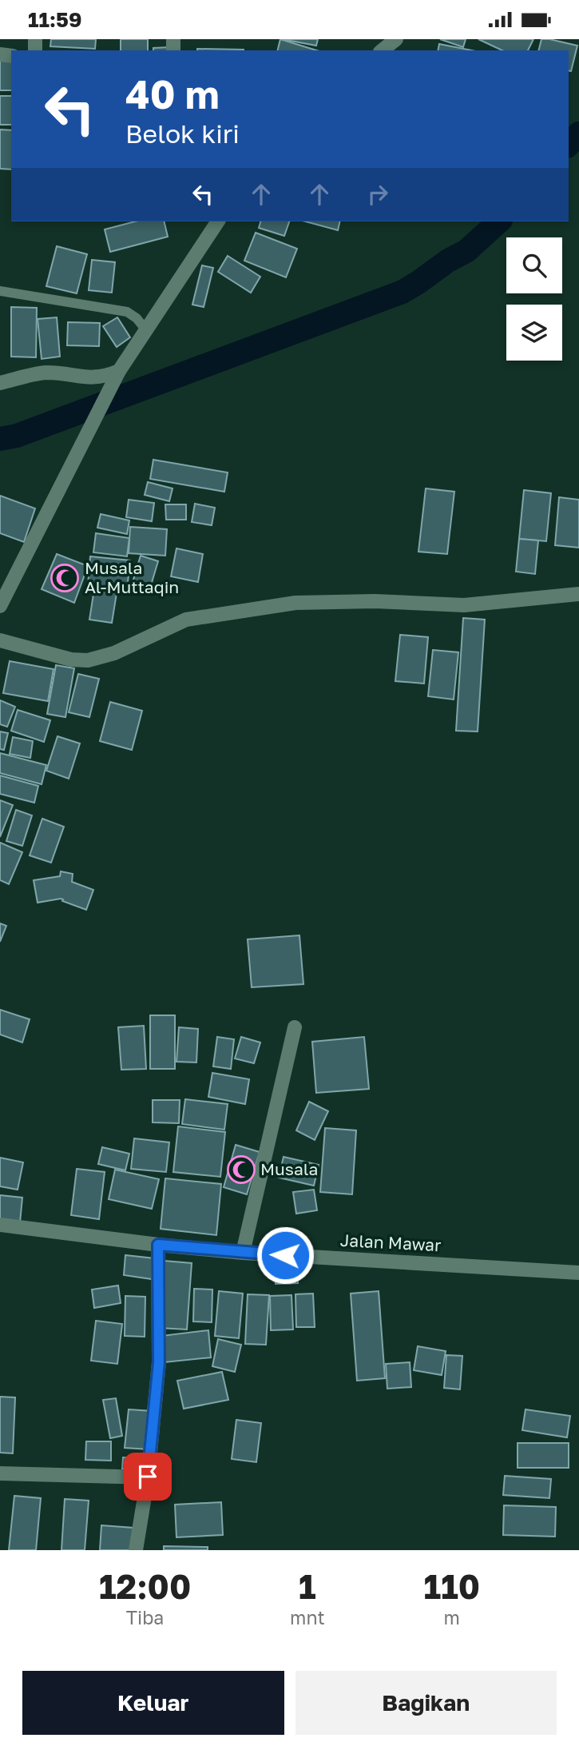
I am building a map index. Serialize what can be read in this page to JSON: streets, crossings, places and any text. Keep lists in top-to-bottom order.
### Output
{
  "streets": {
    "street": ["Jalan Mawar"]
  },
  "places": {
    "mosque": ["Musala Al-Muttaqin", "Musala"]
  },
  "page": {
    "status": "11:59",
    "turn": ["40 m", "Belok kiri"],
    "eta": [
      "12:00",
      "Tiba",
      "1",
      "mnt",
      "110",
      "m"
    ],
    "buttons": ["Keluar", "Bagikan"]
  }
}
